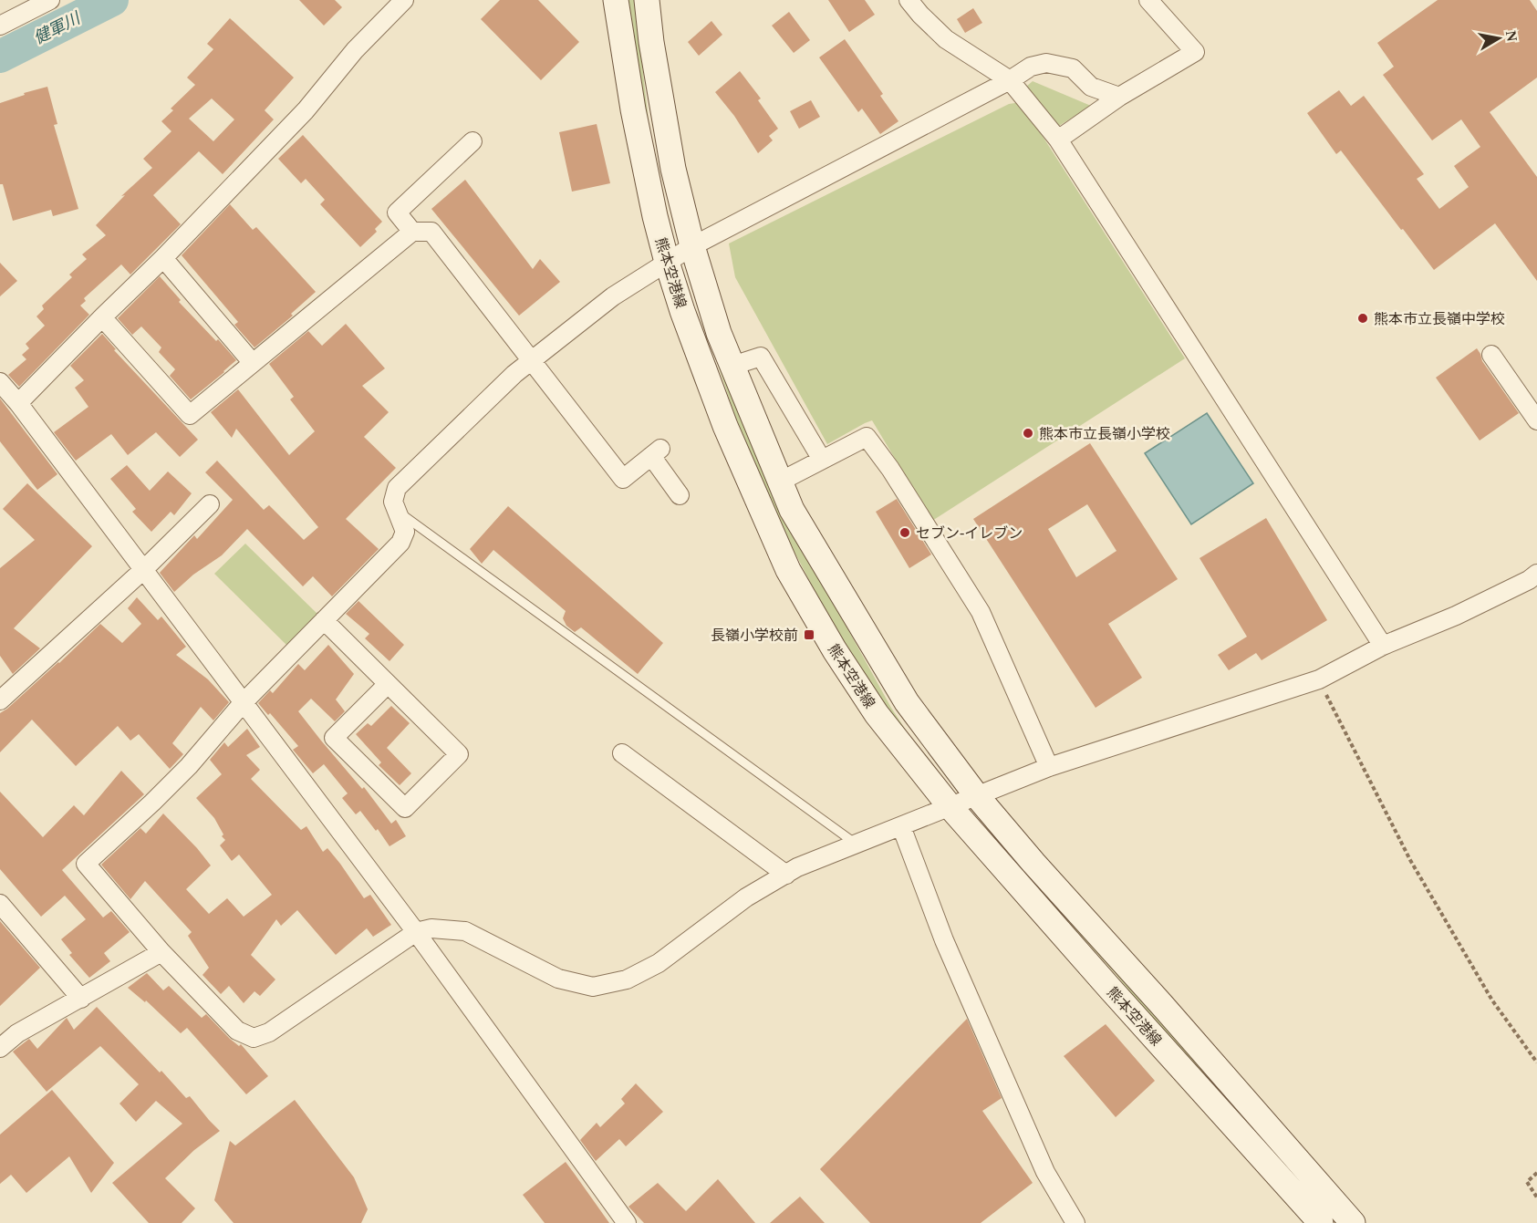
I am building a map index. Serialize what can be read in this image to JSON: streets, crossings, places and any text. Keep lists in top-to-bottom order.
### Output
{
  "streets": {
    "main road": ["熊本空港線"]
  },
  "water": ["健軍川"],
  "places": {
    "other": ["熊本市立長嶺中学校", "熊本市立長嶺小学校", "セブン-イレブン"],
    "transit": ["長嶺小学校前"]
  },
  "north": "right"
}
